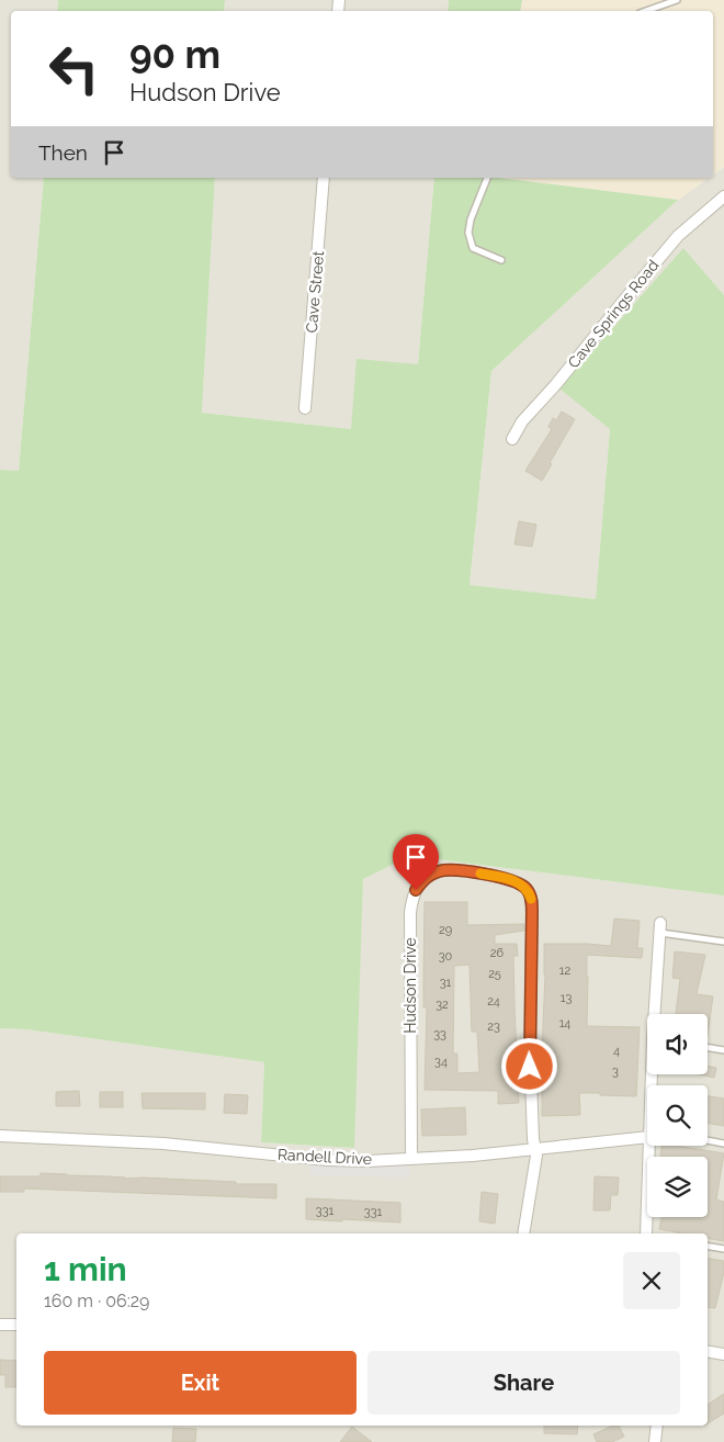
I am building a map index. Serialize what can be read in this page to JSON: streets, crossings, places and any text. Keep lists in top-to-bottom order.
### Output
{
  "streets": {
    "street": [
      "Cave Street",
      "Cave Springs Road",
      "Hudson Drive",
      "Randell Drive"
    ]
  },
  "crossings": [
    ["Hudson Drive", "Randell Drive"]
  ],
  "house_numbers": [
    "29",
    "26",
    "30",
    "12",
    "25",
    "31",
    "13",
    "24",
    "32",
    "14",
    "23",
    "33",
    "4",
    "34",
    "3",
    "331",
    "331"
  ],
  "page": {
    "turn": ["90 m", "Hudson Drive"],
    "then": "Then",
    "heading": ["1 min", "160 m · 06:29"],
    "buttons": ["Exit", "Share"]
  }
}
